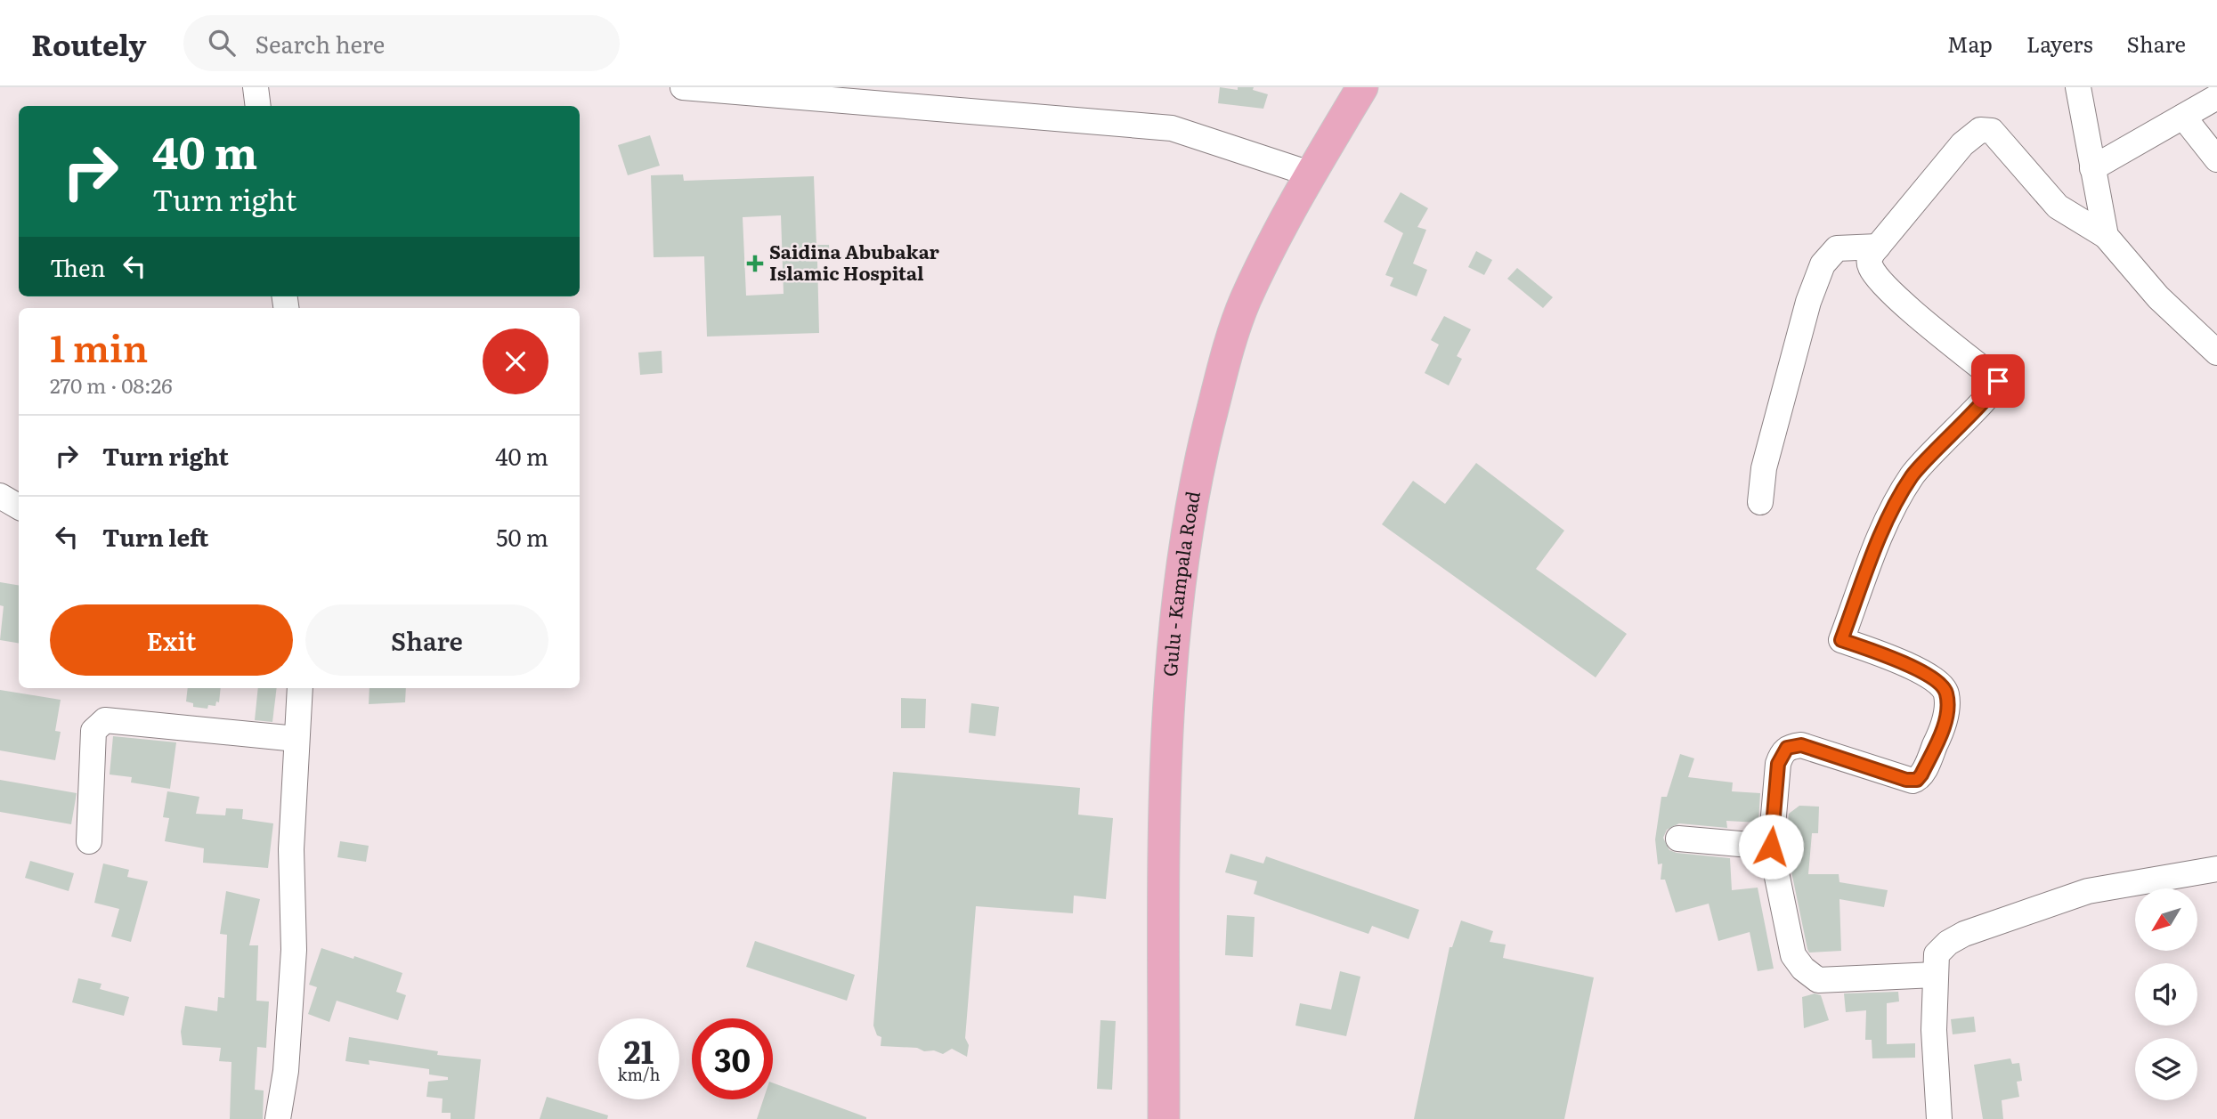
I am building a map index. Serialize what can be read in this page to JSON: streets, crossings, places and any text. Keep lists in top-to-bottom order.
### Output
{
  "streets": {
    "main road": ["Gulu - Kampala Road"]
  },
  "places": {
    "health": ["Saidina Abubakar Islamic Hospital"]
  },
  "north": "bottom left",
  "page": {
    "header": "Routely",
    "search": "Search here",
    "nav": ["Map", "Layers", "Share"],
    "turn": ["40 m", "Turn right"],
    "then": "Then",
    "heading": ["1 min", "270 m · 08:26"],
    "list": [
      {
        "name": "Turn right",
        "value": "40 m"
      },
      {
        "name": "Turn left",
        "value": "50 m"
      }
    ],
    "buttons": ["Exit", "Share"],
    "speed": "21 km/h",
    "limit": "30"
  }
}
